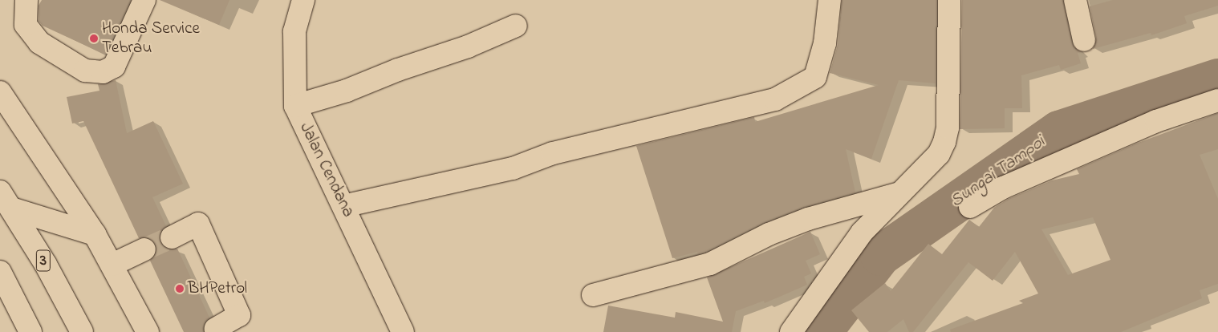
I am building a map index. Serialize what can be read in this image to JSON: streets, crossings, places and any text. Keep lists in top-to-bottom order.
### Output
{
  "streets": {
    "main road": ["Jalan Cendana", "3"]
  },
  "water": ["Sungai Tampoi"],
  "places": ["Honda Service Tebrau", "BHPetrol"]
}
